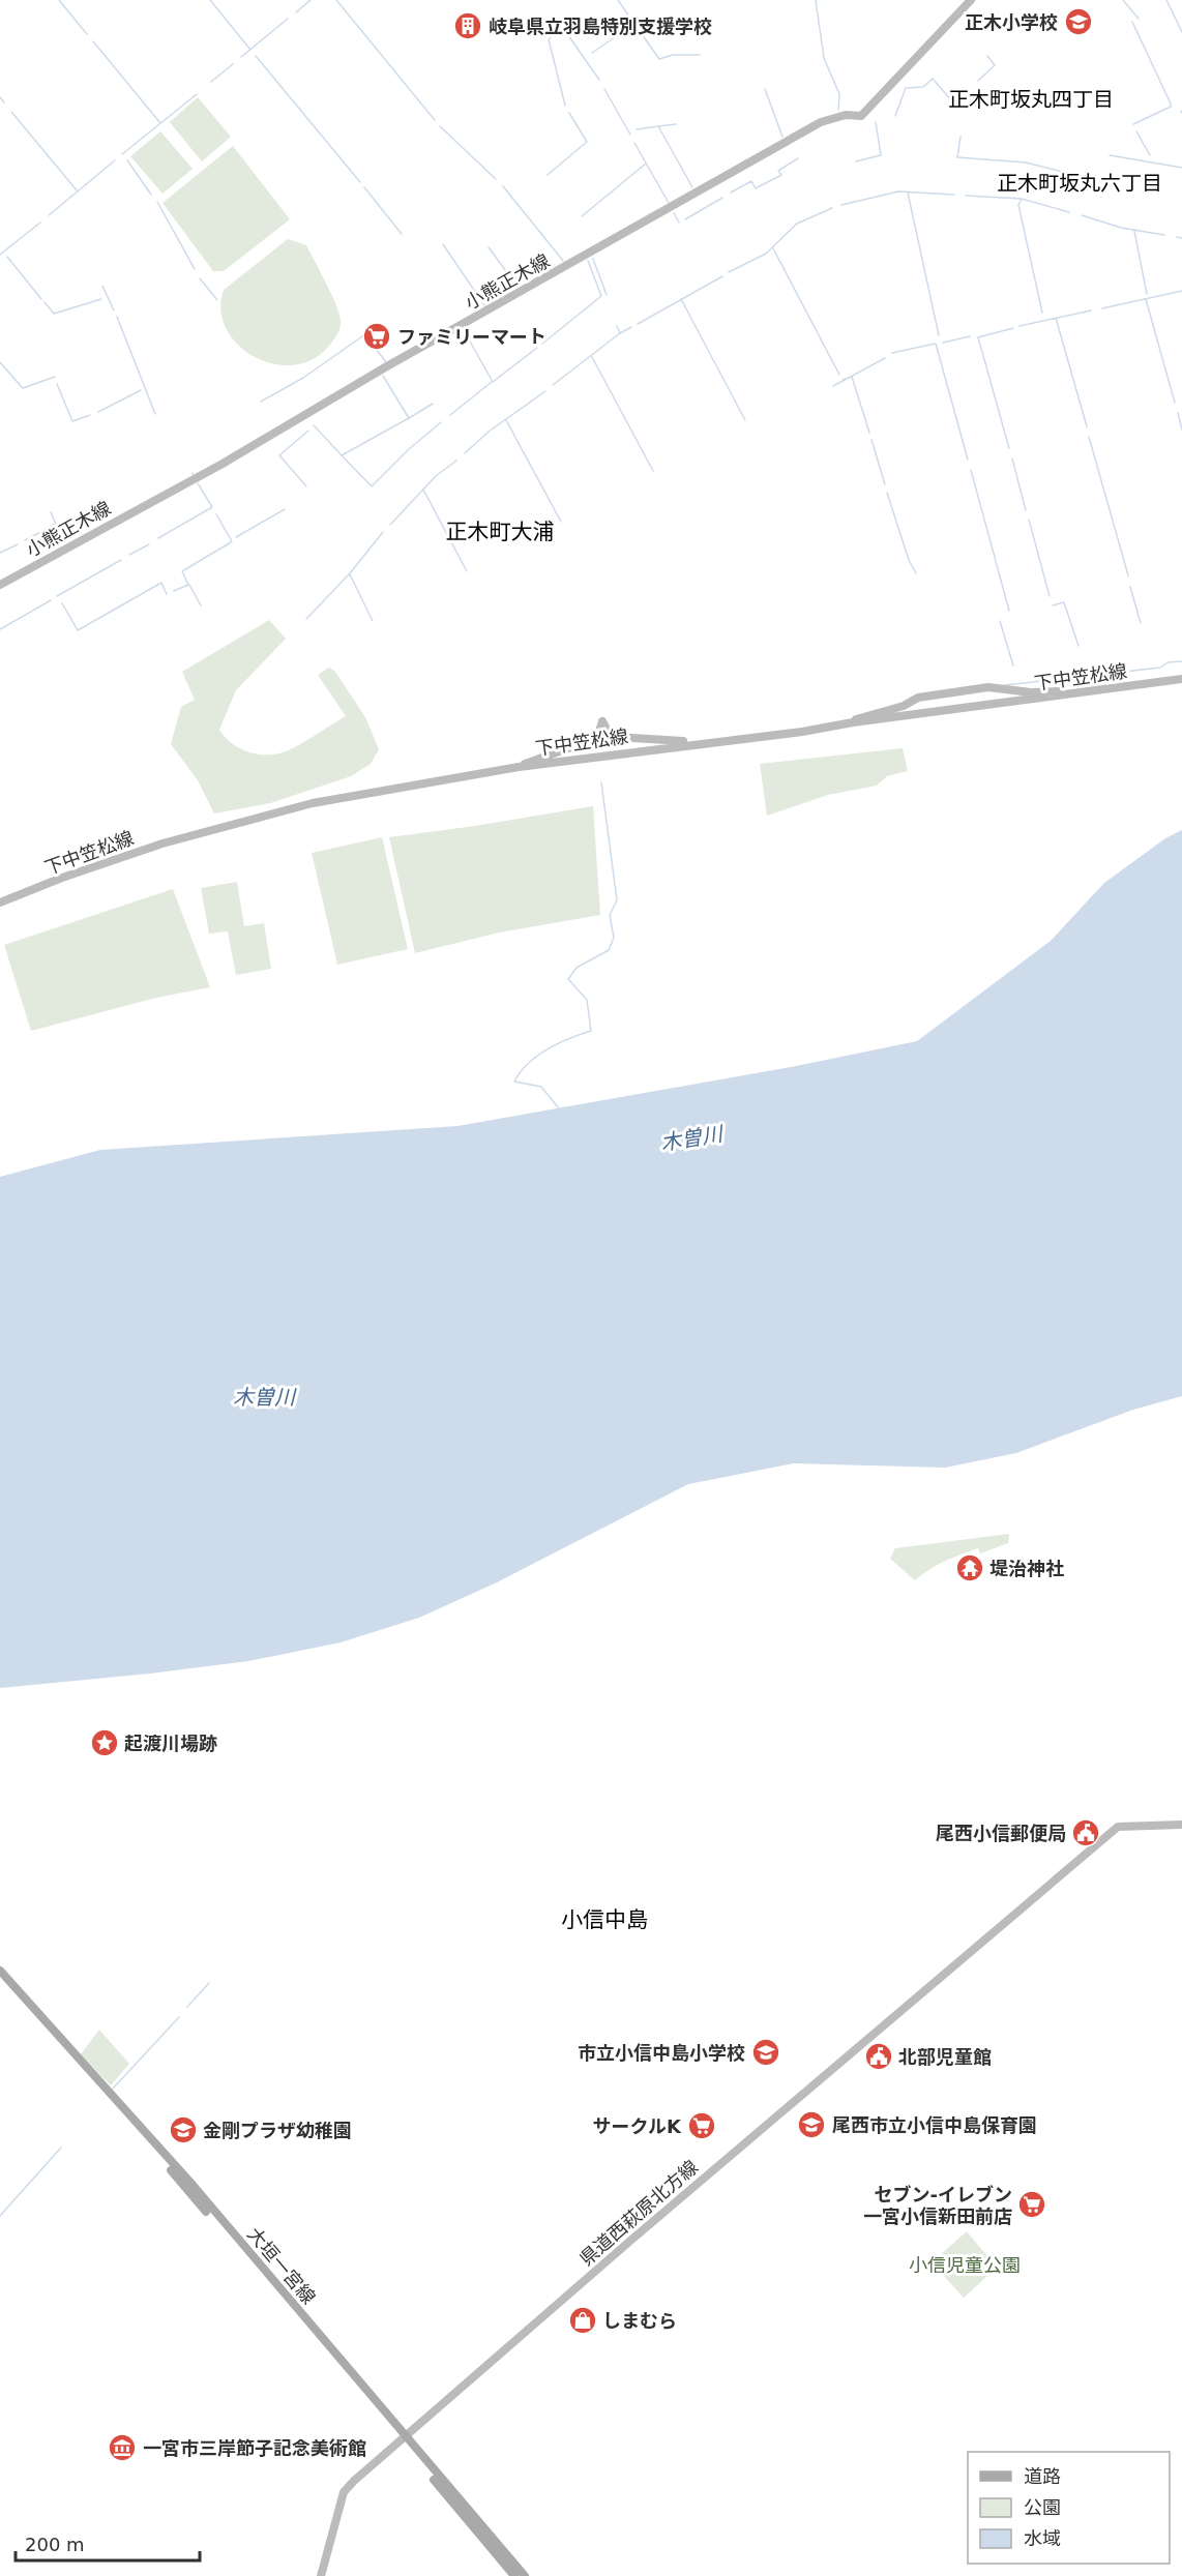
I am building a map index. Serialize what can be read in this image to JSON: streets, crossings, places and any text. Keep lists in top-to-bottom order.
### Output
{
  "streets": {
    "main road": [
      "小熊正木線",
      "下中笠松線",
      "県道西萩原北方線",
      "大垣一宮線"
    ]
  },
  "crossings": [
    ["県道西萩原北方線", "大垣一宮線"]
  ],
  "districts": [
    "正木町坂丸四丁目",
    "正木町坂丸六丁目",
    "正木町大浦",
    "小信中島"
  ],
  "water": ["木曽川"],
  "parks": ["小信児童公園"],
  "places": {
    "school or university": [
      "正木小学校",
      "市立小信中島小学校",
      "尾西市立小信中島保育園",
      "金剛プラザ幼稚園"
    ],
    "building": ["岐阜県立羽島特別支援学校"],
    "supermarket": ["ファミリーマート", "サークルK", "セブン-イレブン 一宮小信新田前店"],
    "temple": ["堤治神社"],
    "place": ["起渡川場跡"],
    "public building": ["尾西小信郵便局", "北部児童館"],
    "shop": ["しまむら"],
    "museum": ["一宮市三岸節子記念美術館"]
  },
  "legend": ["道路", "公園", "水域"],
  "scale_bar": "200 m"
}
